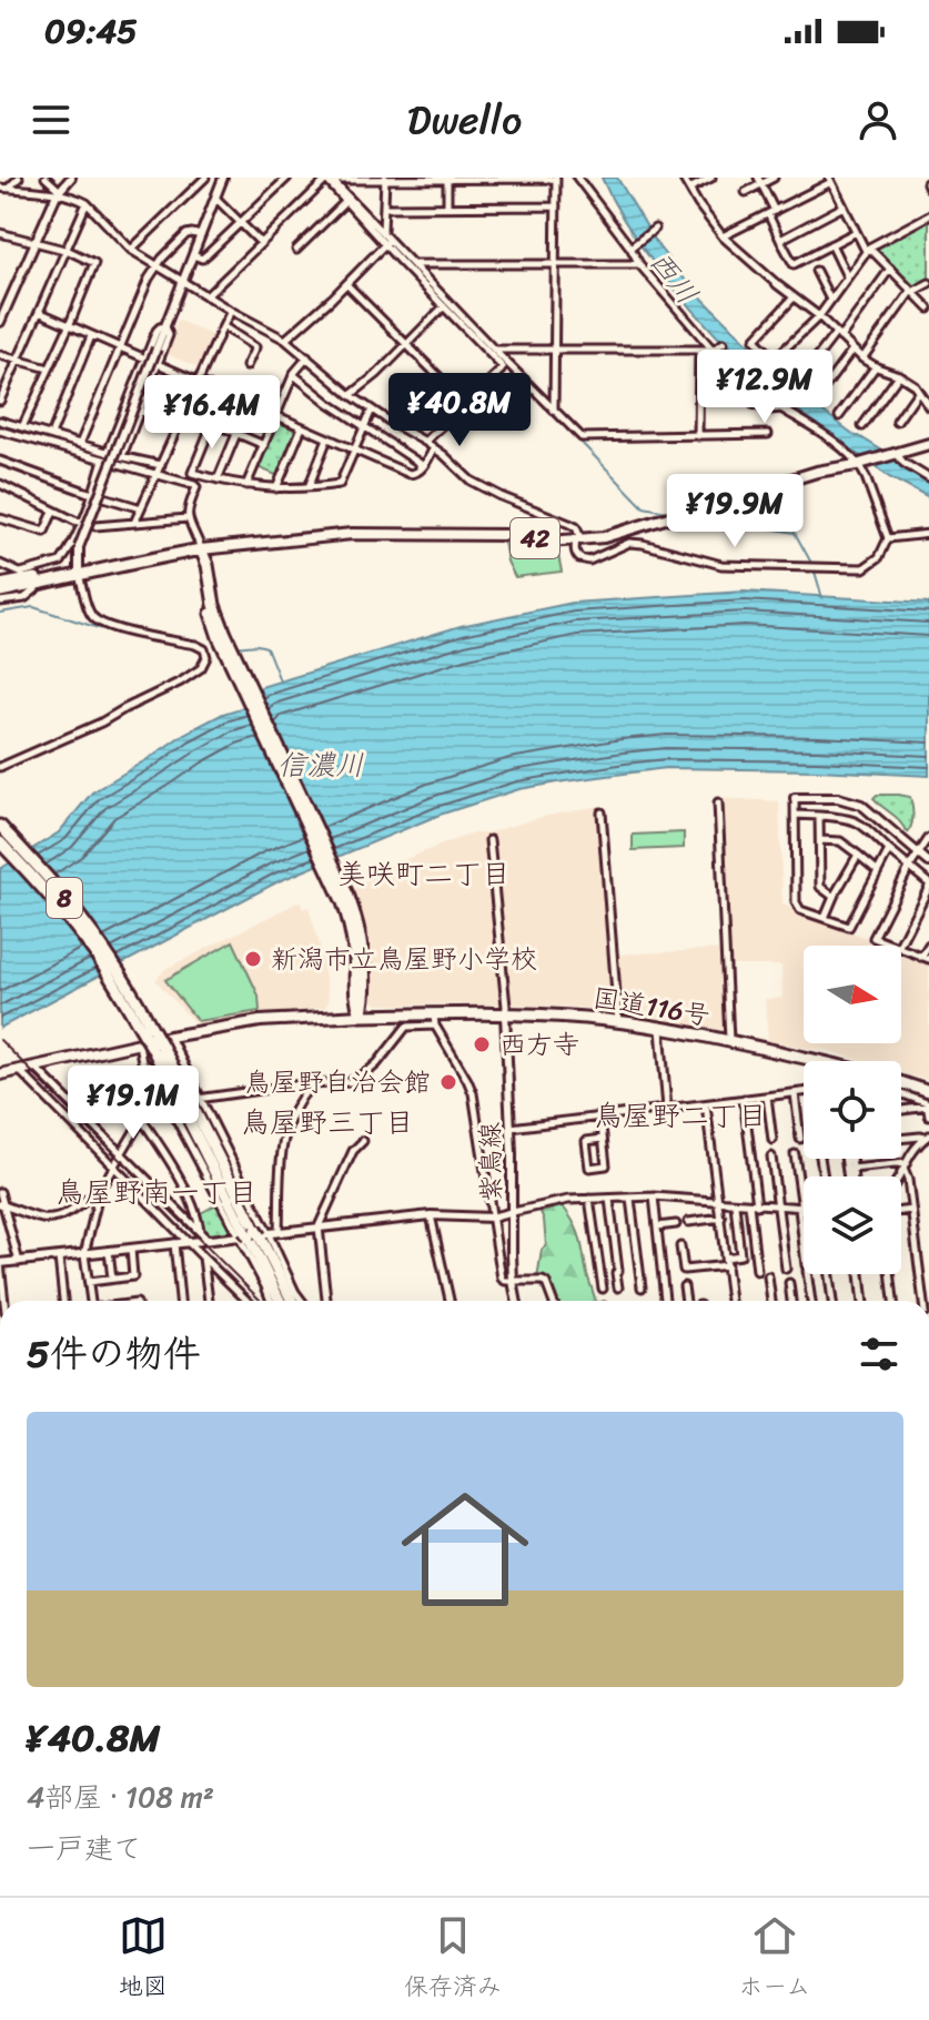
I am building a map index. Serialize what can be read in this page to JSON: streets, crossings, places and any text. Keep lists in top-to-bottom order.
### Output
{
  "streets": {
    "highway": ["8", "国道116号"],
    "main road": ["42"],
    "street": ["紫鳥線"]
  },
  "crossings": [
    ["国道116号", "紫鳥線"]
  ],
  "districts": [
    "美咲町二丁目",
    "鳥屋野二丁目",
    "鳥屋野三丁目",
    "鳥屋野南一丁目"
  ],
  "water": ["西川", "信濃川"],
  "places": ["新潟市立鳥屋野小学校", "西方寺", "鳥屋野自治会館"],
  "north": "right",
  "page": {
    "status": "09:45",
    "header": "Dwello",
    "price": [
      "¥12.9M",
      "¥40.8M",
      "¥16.4M",
      "¥19.9M",
      "¥19.1M"
    ],
    "heading": "5件の物件",
    "list": [
      {
        "name": "¥40.8M",
        "note": "4部屋 · 108 m² · 一戸建て"
      }
    ],
    "tabs": ["地図", "保存済み", "ホーム"]
  }
}
